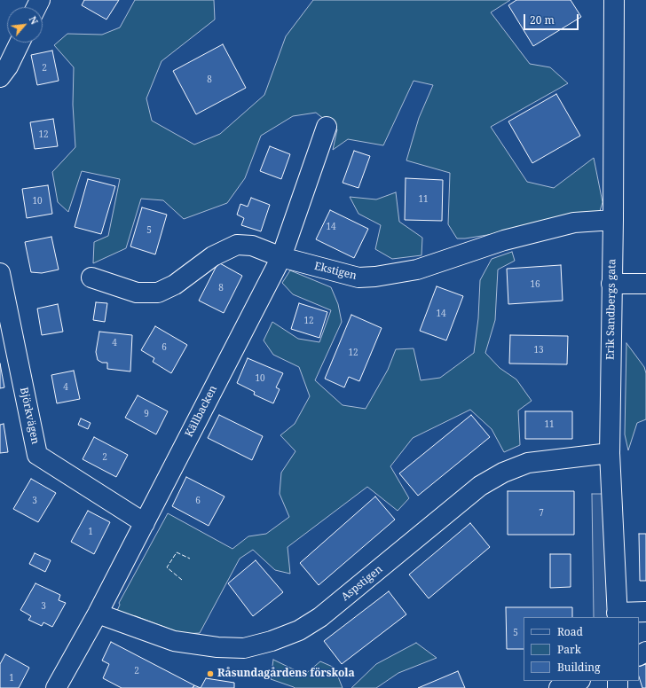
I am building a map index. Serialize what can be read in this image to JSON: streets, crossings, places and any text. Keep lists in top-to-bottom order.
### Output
{
  "streets": {
    "street": [
      "Ekstigen",
      "Erik Sandbergs gata",
      "Källbacken",
      "Björkvägen",
      "Aspstigen"
    ]
  },
  "crossings": [
    ["Ekstigen", "Erik Sandbergs gata"],
    ["Ekstigen", "Källbacken"],
    ["Erik Sandbergs gata", "Aspstigen"],
    ["Källbacken", "Björkvägen"],
    ["Källbacken", "Aspstigen"]
  ],
  "places": ["Råsundagårdens förskola"],
  "house_numbers": [
    "2",
    "8",
    "12",
    "11",
    "10",
    "14",
    "5",
    "16",
    "8",
    "14",
    "12",
    "4",
    "6",
    "13",
    "12",
    "10",
    "4",
    "9",
    "11",
    "2",
    "3",
    "6",
    "7",
    "1",
    "3",
    "5",
    "2",
    "1"
  ],
  "legend": ["Road", "Park", "Building"],
  "scale_bar": "20 m",
  "north": "top right"
}
